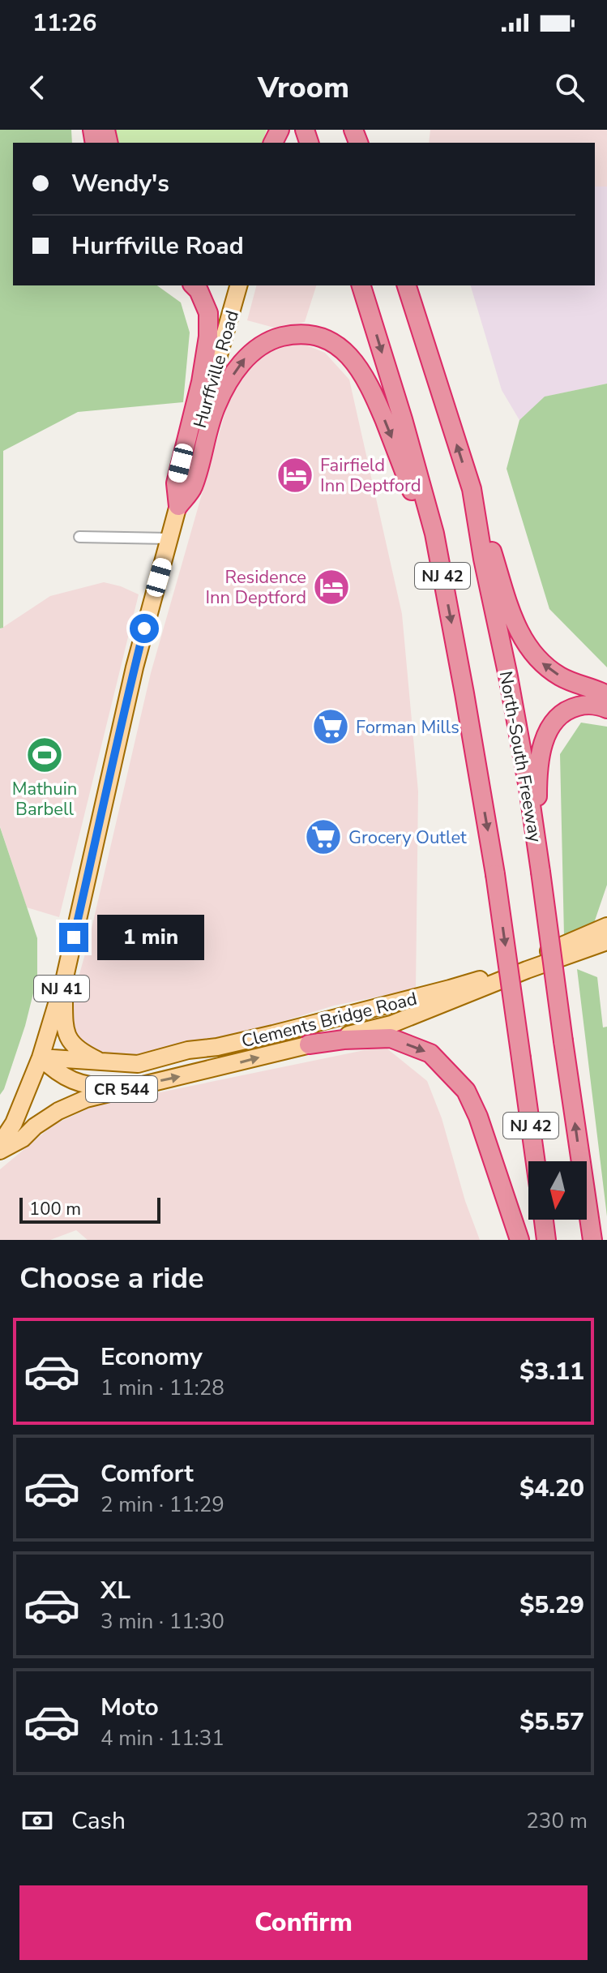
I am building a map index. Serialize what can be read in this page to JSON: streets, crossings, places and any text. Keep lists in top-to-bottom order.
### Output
{
  "streets": {
    "highway": ["NJ 42", "North-South Freeway"],
    "main road": [
      "Hurffville Road",
      "NJ 41",
      "Clements Bridge Road",
      "CR 544"
    ]
  },
  "crossings": [
    ["Hurffville Road", "NJ 41"],
    ["Hurffville Road", "Clements Bridge Road"],
    ["NJ 41", "Clements Bridge Road"]
  ],
  "places": {
    "hotel": ["Fairfield Inn Deptford", "Residence Inn Deptford"],
    "supermarket": ["Forman Mills", "Grocery Outlet"],
    "sports": ["Mathuin Barbell"]
  },
  "scale_bar": "100 m",
  "north": "bottom",
  "page": {
    "status": "11:26",
    "header": "Vroom",
    "banner": ["Wendy's", "Hurffville Road"],
    "bubble": "1 min",
    "scale": "100 m",
    "heading": "Choose a ride",
    "list": [
      {
        "name": "Economy",
        "note": "1 min · 11:28",
        "value": "$3.11"
      },
      {
        "name": "Comfort",
        "note": "2 min · 11:29",
        "value": "$4.20"
      },
      {
        "name": "XL",
        "note": "3 min · 11:30",
        "value": "$5.29"
      },
      {
        "name": "Moto",
        "note": "4 min · 11:31",
        "value": "$5.57"
      }
    ],
    "pay": ["Cash", "230 m"],
    "buttons": "Confirm"
  }
}
